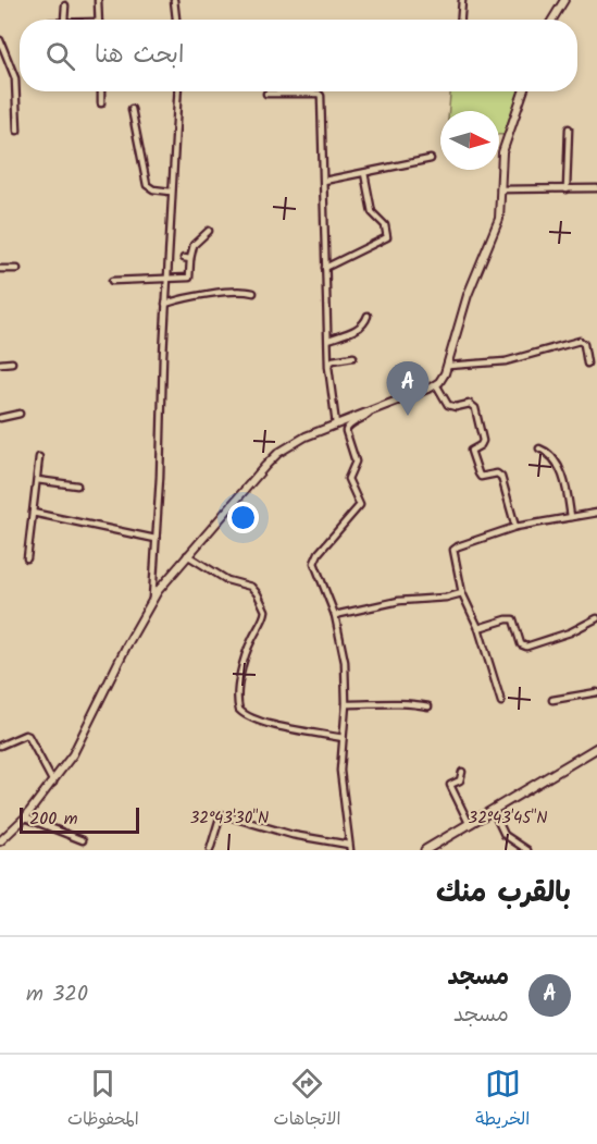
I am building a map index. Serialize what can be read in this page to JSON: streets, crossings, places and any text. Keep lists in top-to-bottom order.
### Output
{
  "scale_bar": "200 m",
  "north": "right",
  "page": {
    "search": "ابحث هنا",
    "pins": "A",
    "scale": "200 m",
    "heading": "بالقرب منك",
    "list": [
      {
        "mark": "A",
        "name": "مسجد",
        "note": "مسجد",
        "value": "320 m"
      }
    ],
    "nav": ["الخريطة", "الاتجاهات", "المحفوظات"]
  },
  "coordinates": ["32°43'30\"N", "32°43'45\"N"]
}
